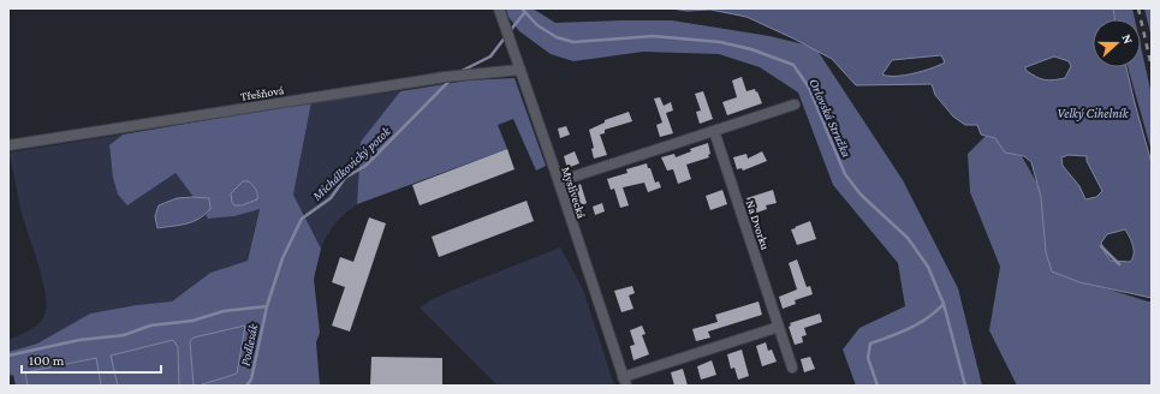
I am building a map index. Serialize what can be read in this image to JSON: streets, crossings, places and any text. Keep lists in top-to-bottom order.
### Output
{
  "streets": {
    "street": ["Třešňová", "Myslivecká", "Na Dvorku"]
  },
  "crossings": [
    ["Třešňová", "Myslivecká"]
  ],
  "water": [
    "Velký Cihelník",
    "Orlovská Stružka",
    "Michálkovický potok",
    "Podlesák"
  ],
  "scale_bar": "100 m",
  "north": "right"
}
